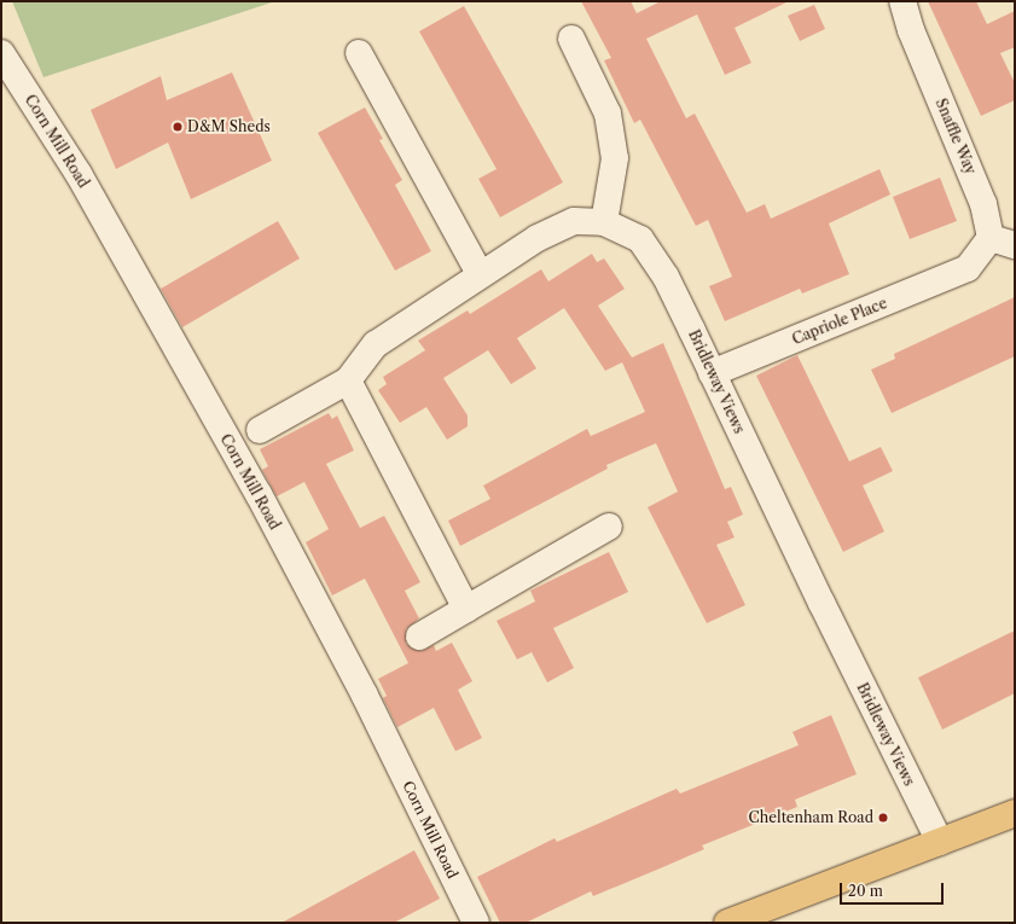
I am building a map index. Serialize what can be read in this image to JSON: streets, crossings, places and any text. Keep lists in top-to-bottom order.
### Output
{
  "streets": {
    "street": [
      "Snaffle Way",
      "Corn Mill Road",
      "Capriole Place",
      "Bridleway Views"
    ]
  },
  "crossings": [
    ["Snaffle Way", "Capriole Place"],
    ["Capriole Place", "Bridleway Views"]
  ],
  "places": ["D&M Sheds", "Cheltenham Road"],
  "scale_bar": "20 m"
}
